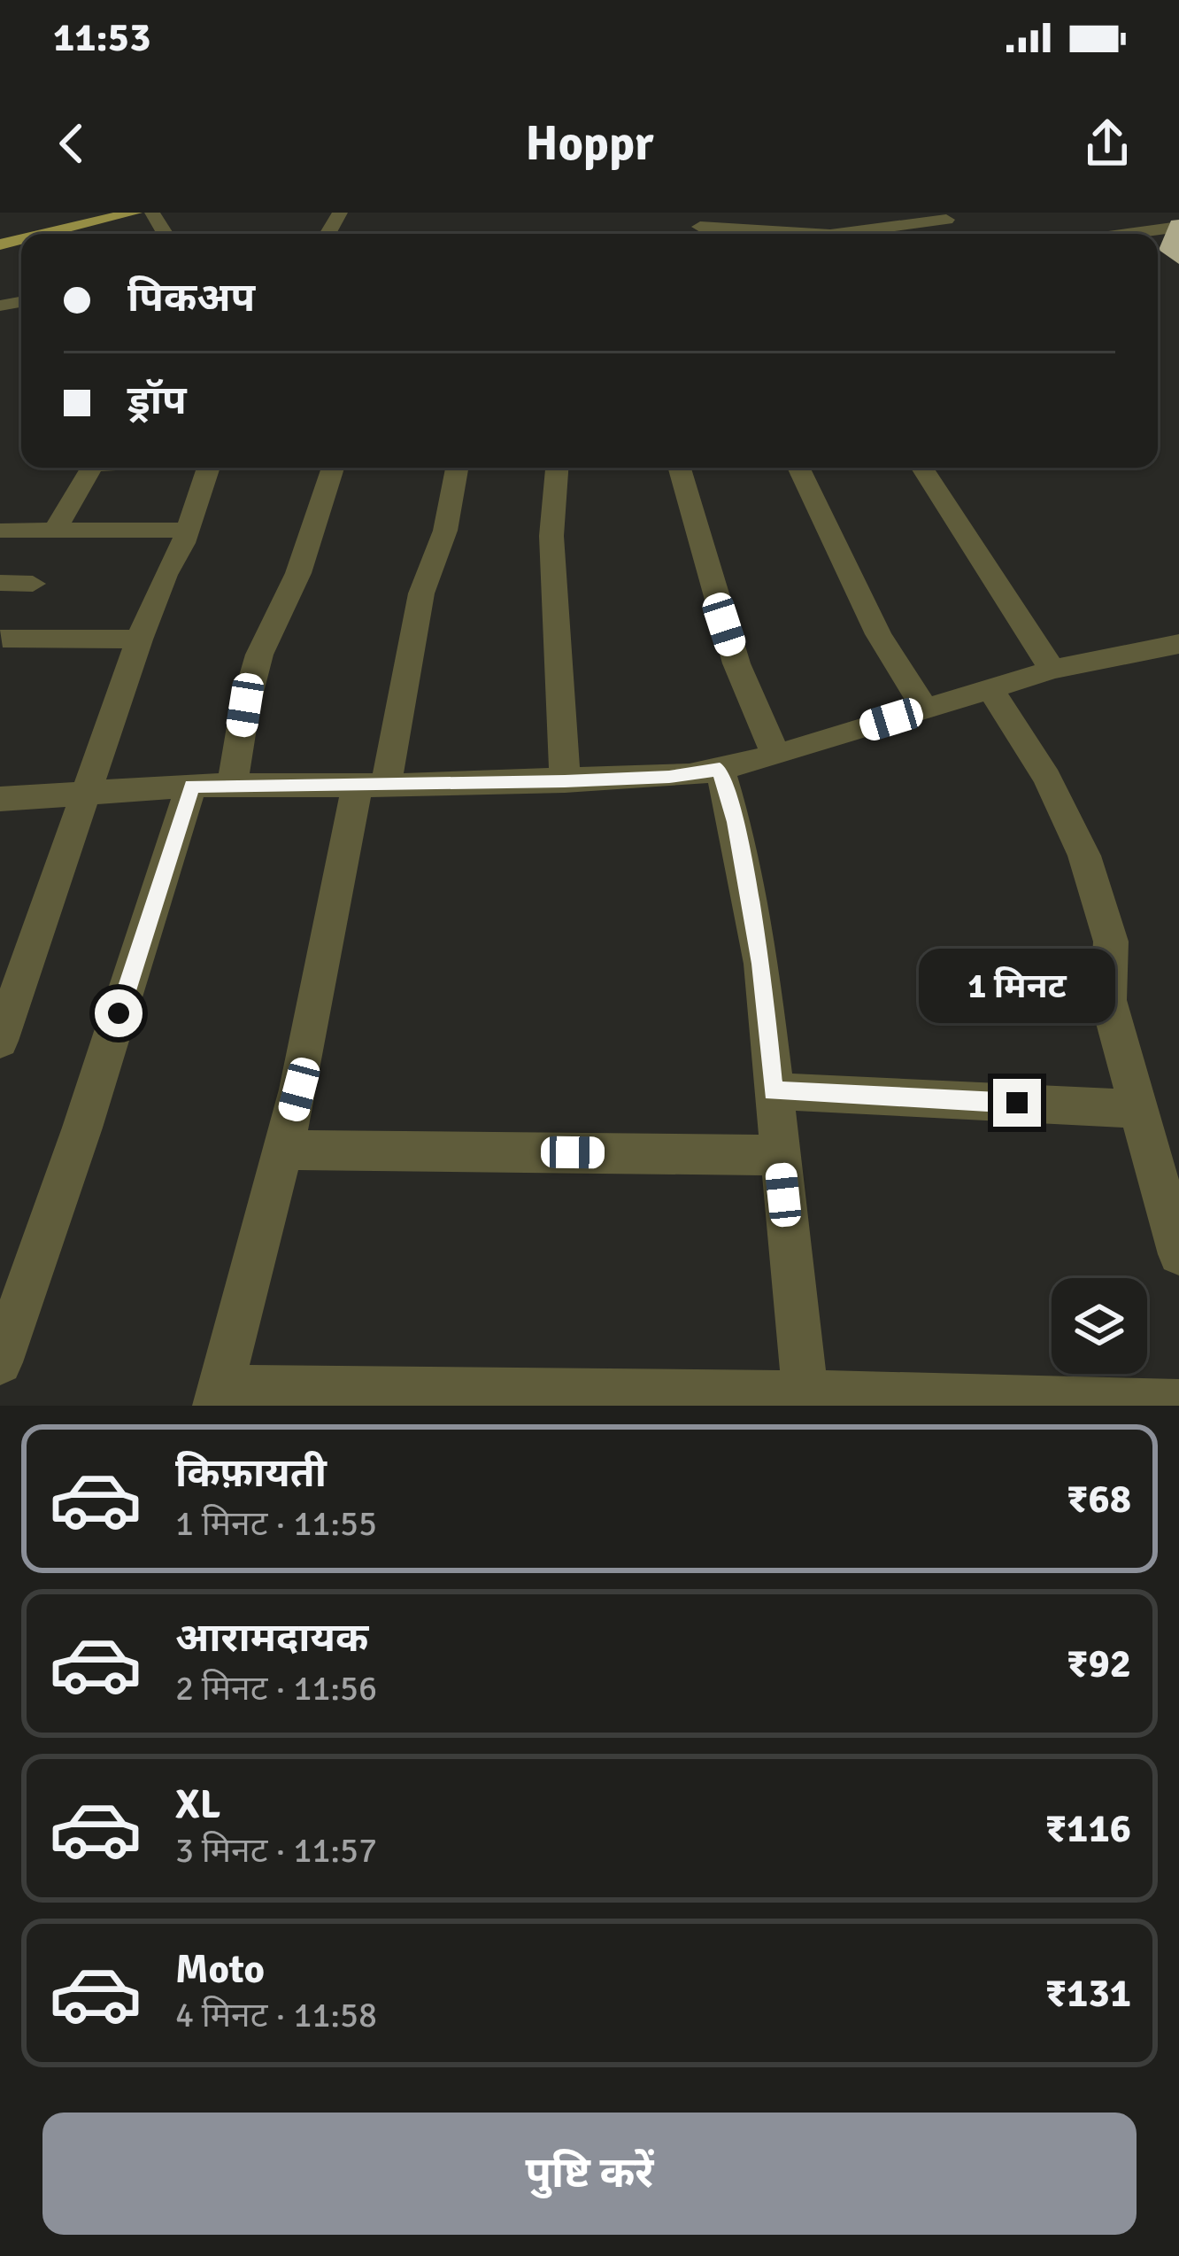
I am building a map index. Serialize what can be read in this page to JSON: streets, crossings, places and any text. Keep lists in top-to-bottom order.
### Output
{
  "page": {
    "status": "11:53",
    "header": "Hoppr",
    "banner": ["पिकअप", "ड्रॉप"],
    "bubble": "1 मिनट",
    "list": [
      {
        "name": "किफ़ायती",
        "note": "1 मिनट · 11:55",
        "value": "₹68"
      },
      {
        "name": "आरामदायक",
        "note": "2 मिनट · 11:56",
        "value": "₹92"
      },
      {
        "name": "XL",
        "note": "3 मिनट · 11:57",
        "value": "₹116"
      },
      {
        "name": "Moto",
        "note": "4 मिनट · 11:58",
        "value": "₹131"
      }
    ],
    "buttons": "पुष्टि करें"
  }
}
